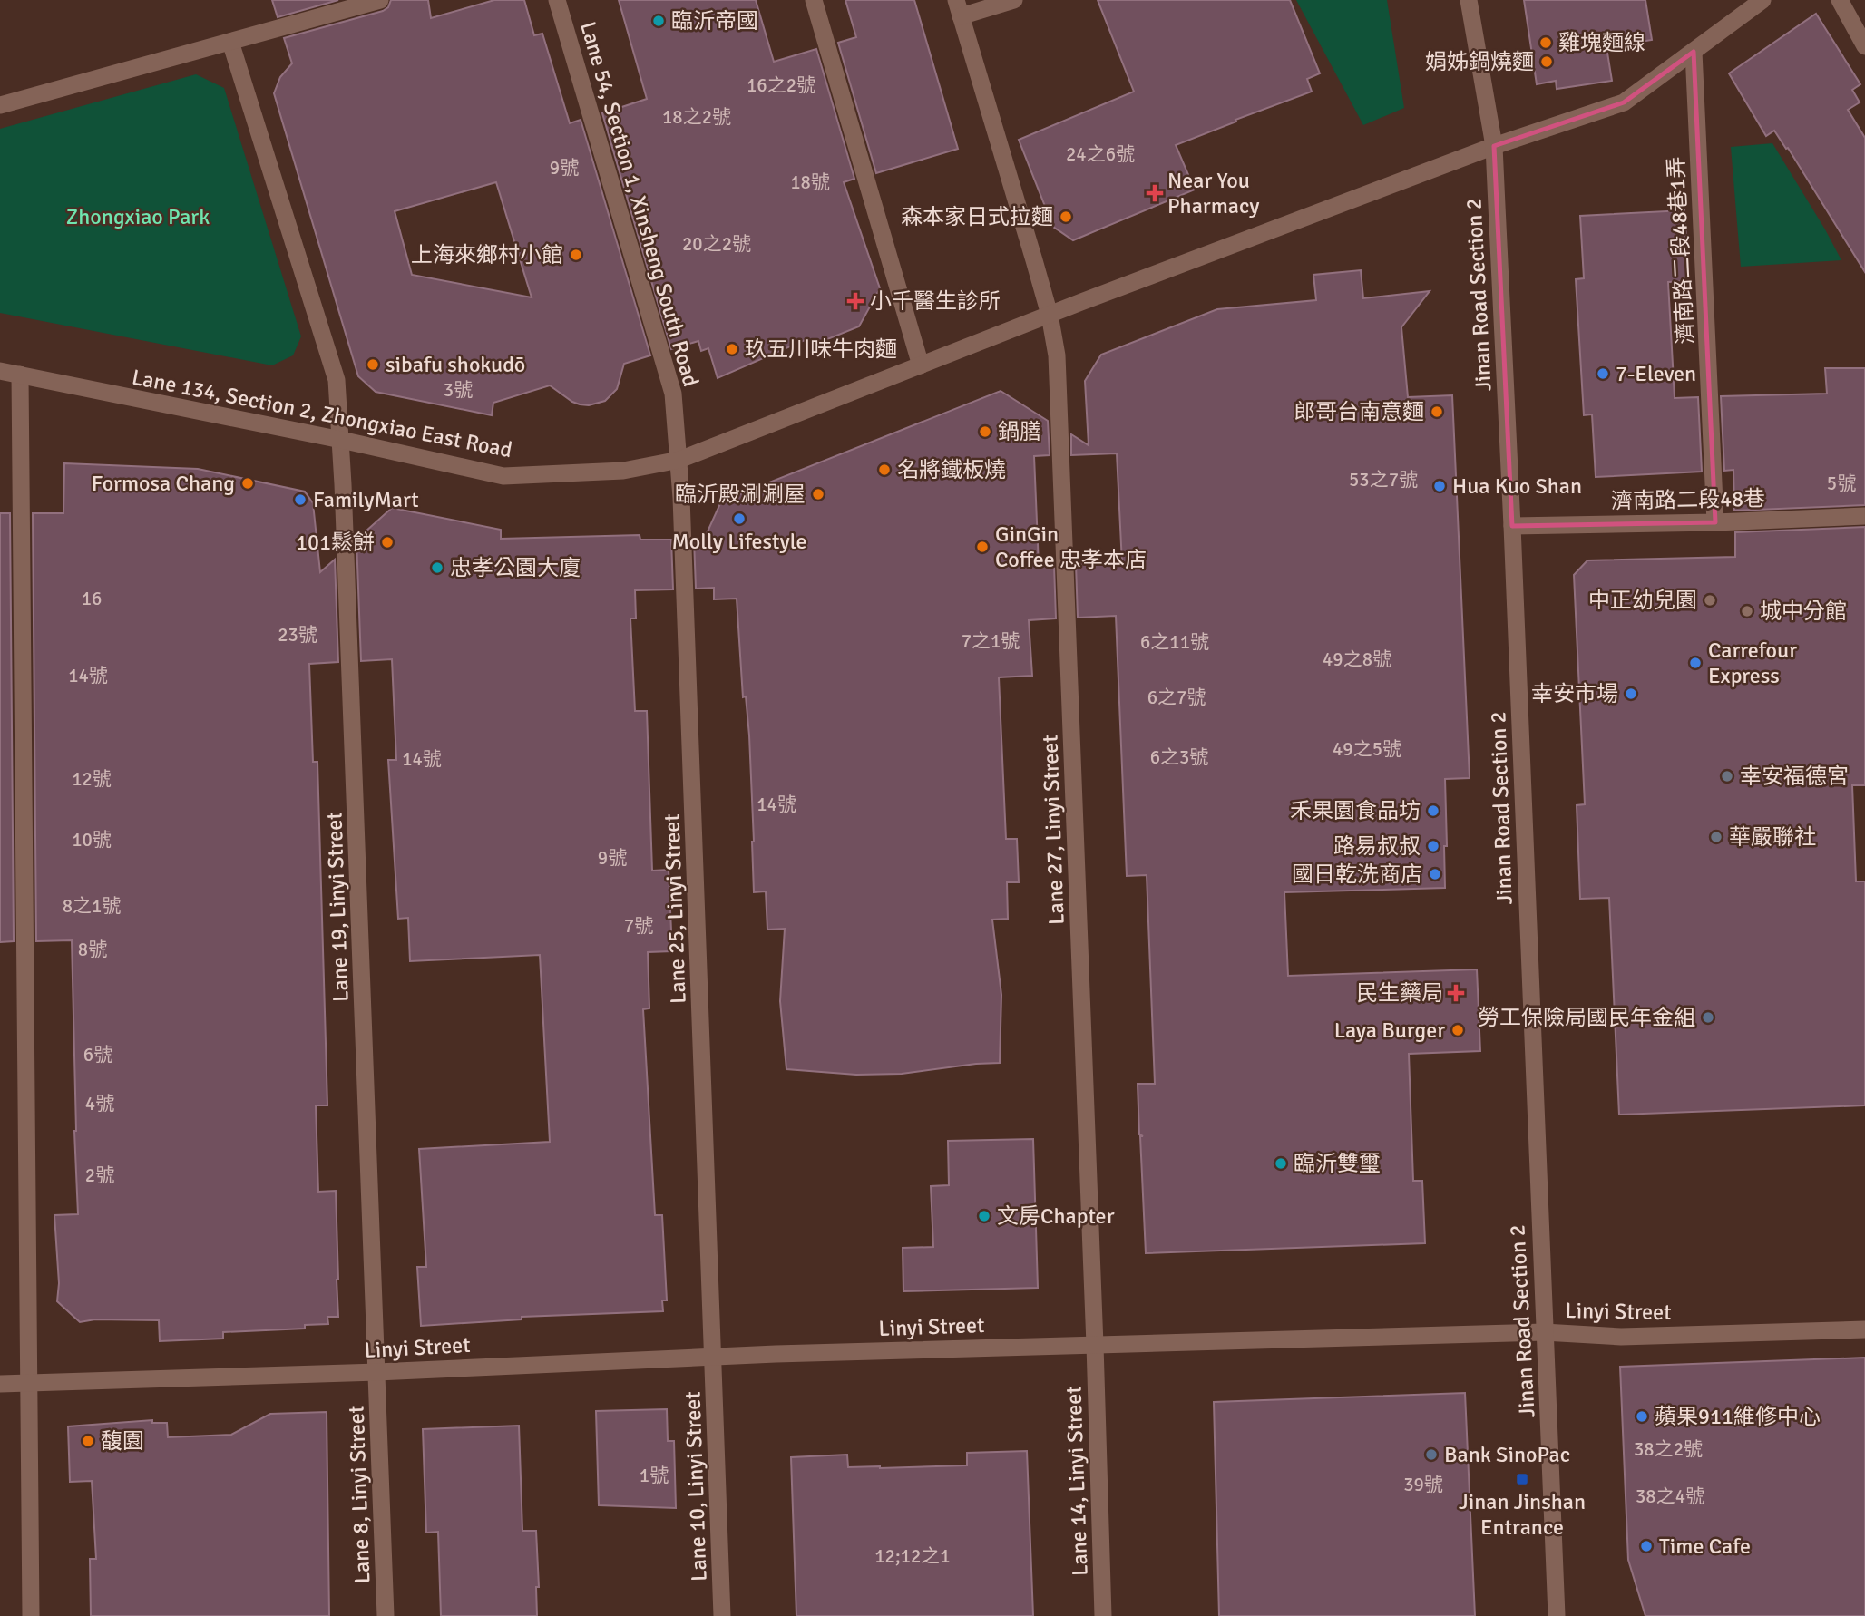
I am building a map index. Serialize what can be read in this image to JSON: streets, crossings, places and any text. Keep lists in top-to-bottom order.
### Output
{
  "streets": {
    "street": [
      "Lane 54, Section 1, Xinsheng South Road",
      "濟南路二段48巷1弄",
      "Jinan Road Section 2",
      "Lane 134, Section 2, Zhongxiao East Road",
      "濟南路二段48巷",
      "Lane 27, Linyi Street",
      "Lane 19, Linyi Street",
      "Lane 25, Linyi Street",
      "Linyi Street",
      "Lane 14, Linyi Street",
      "Lane 10, Linyi Street",
      "Lane 8, Linyi Street"
    ]
  },
  "crossings": [
    ["Lane 54, Section 1, Xinsheng South Road", "Lane 134, Section 2, Zhongxiao East Road"],
    ["Lane 54, Section 1, Xinsheng South Road", "Lane 25, Linyi Street"],
    ["濟南路二段48巷1弄", "Lane 134, Section 2, Zhongxiao East Road"],
    ["濟南路二段48巷1弄", "濟南路二段48巷"],
    ["Jinan Road Section 2", "Lane 134, Section 2, Zhongxiao East Road"],
    ["Jinan Road Section 2", "濟南路二段48巷"],
    ["Jinan Road Section 2", "Linyi Street"],
    ["Lane 134, Section 2, Zhongxiao East Road", "Lane 27, Linyi Street"],
    ["Lane 134, Section 2, Zhongxiao East Road", "Lane 19, Linyi Street"],
    ["Lane 134, Section 2, Zhongxiao East Road", "Lane 25, Linyi Street"],
    ["Lane 27, Linyi Street", "Linyi Street"],
    ["Lane 27, Linyi Street", "Lane 14, Linyi Street"],
    ["Lane 19, Linyi Street", "Linyi Street"],
    ["Lane 19, Linyi Street", "Lane 8, Linyi Street"],
    ["Lane 25, Linyi Street", "Linyi Street"],
    ["Lane 25, Linyi Street", "Lane 10, Linyi Street"],
    ["Linyi Street", "Lane 14, Linyi Street"],
    ["Linyi Street", "Lane 10, Linyi Street"],
    ["Linyi Street", "Lane 8, Linyi Street"]
  ],
  "parks": ["Zhongxiao Park"],
  "places": {
    "other": [
      "臨沂帝國",
      "雞塊麵線",
      "娟姊鍋燒麵",
      "森本家日式拉麵",
      "上海來鄉村小館",
      "玖五川味牛肉麵",
      "sibafu shokudō",
      "7-Eleven",
      "郎哥台南意麵",
      "鍋膳",
      "名將鐵板燒",
      "Formosa Chang",
      "Hua Kuo Shan",
      "臨沂殿涮涮屋",
      "FamilyMart",
      "Molly Lifestyle",
      "101鬆餅",
      "GinGin Coffee 忠孝本店",
      "忠孝公園大廈",
      "中正幼兒園",
      "城中分館",
      "Carrefour Express",
      "幸安市場",
      "幸安福德宮",
      "禾果園食品坊",
      "華嚴聯社",
      "路易叔叔",
      "國日乾洗商店",
      "勞工保險局國民年金組",
      "Laya Burger",
      "臨沂雙璽",
      "文房Chapter",
      "蘋果911維修中心",
      "馥園",
      "Bank SinoPac",
      "Time Cafe"
    ],
    "health": ["Near You Pharmacy", "小千醫生診所", "民生藥局"],
    "transit": ["Jinan Jinshan Entrance"]
  },
  "house_numbers": [
    "16之2號",
    "18之2號",
    "24之6號",
    "9號",
    "18號",
    "20之2號",
    "3號",
    "53之7號",
    "5號",
    "16",
    "23號",
    "7之1號",
    "6之11號",
    "49之8號",
    "14號",
    "6之7號",
    "49之5號",
    "6之3號",
    "14號",
    "12號",
    "14號",
    "10號",
    "9號",
    "8之1號",
    "7號",
    "8號",
    "6號",
    "4號",
    "2號",
    "38之2號",
    "1號",
    "39號",
    "38之4號",
    "12;12之1"
  ]
}
